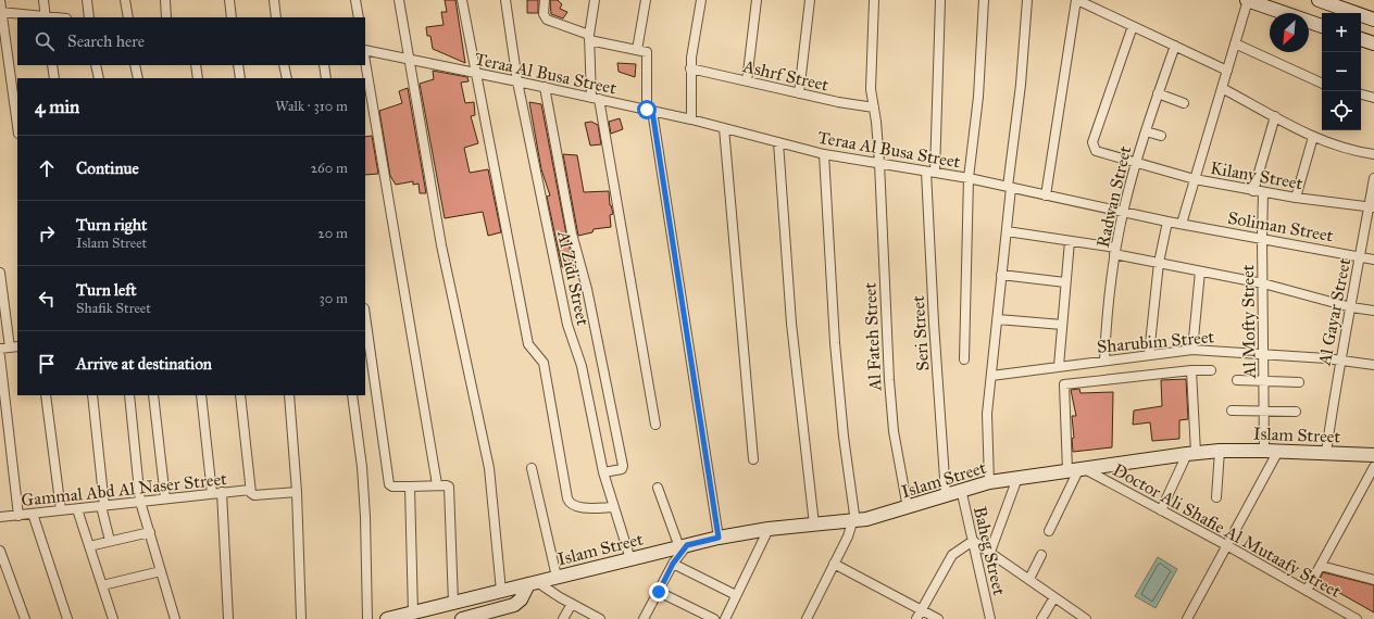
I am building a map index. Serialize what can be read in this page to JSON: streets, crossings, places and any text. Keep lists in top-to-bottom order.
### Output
{
  "streets": {
    "street": [
      "Teraa Al Busa Street",
      "Ashrf Street",
      "Kilany Street",
      "Radwan Street",
      "Soliman Street",
      "Al Zidi Street",
      "Al Gayar Street",
      "Al Mofty Street",
      "Seri Street",
      "Al Fateh Street",
      "Sharubim Street",
      "Islam Street",
      "Gammal Abd Al Naser Street",
      "Doctor Ali Shafie Al Mutaafy Street",
      "Baheg Street"
    ]
  },
  "crossings": [
    ["Teraa Al Busa Street", "Radwan Street"],
    ["Teraa Al Busa Street", "Soliman Street"],
    ["Teraa Al Busa Street", "Al Zidi Street"],
    ["Teraa Al Busa Street", "Seri Street"],
    ["Teraa Al Busa Street", "Al Fateh Street"],
    ["Ashrf Street", "Al Fateh Street"],
    ["Kilany Street", "Radwan Street"],
    ["Kilany Street", "Al Gayar Street"],
    ["Kilany Street", "Al Mofty Street"],
    ["Radwan Street", "Sharubim Street"],
    ["Soliman Street", "Al Gayar Street"],
    ["Soliman Street", "Al Mofty Street"],
    ["Al Zidi Street", "Islam Street"],
    ["Al Gayar Street", "Sharubim Street"],
    ["Al Gayar Street", "Islam Street"],
    ["Al Mofty Street", "Sharubim Street"],
    ["Al Mofty Street", "Islam Street"],
    ["Seri Street", "Islam Street"],
    ["Al Fateh Street", "Islam Street"],
    ["Islam Street", "Doctor Ali Shafie Al Mutaafy Street"],
    ["Islam Street", "Baheg Street"]
  ],
  "north": "bottom left",
  "page": {
    "map_buttons": ["+", "−"],
    "search": "Search here",
    "heading": ["4 min", "Walk · 310 m"],
    "list": [
      ["Continue", "260 m"],
      ["Turn right", "Islam Street", "20 m"],
      ["Turn left", "Shafik Street", "30 m"],
      "Arrive at destination"
    ]
  }
}
